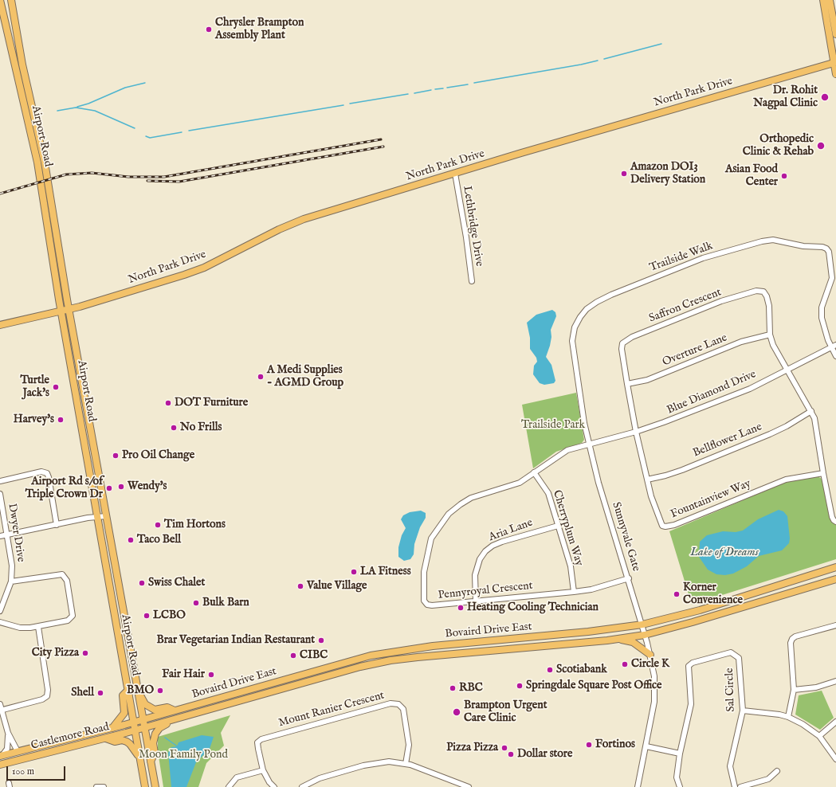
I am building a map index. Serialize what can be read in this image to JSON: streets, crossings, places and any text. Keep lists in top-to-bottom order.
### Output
{
  "streets": {
    "main road": [
      "North Park Drive",
      "Airport Road",
      "Bovaird Drive East",
      "Castlemore Road"
    ],
    "street": [
      "Lethbridge Drive",
      "Trailside Walk",
      "Saffron Crescent",
      "Overture Lane",
      "Blue Diamond Drive",
      "Bellflower Lane",
      "Fountainview Way",
      "Cherryplum Way",
      "Aria Lane",
      "Dwyer Drive",
      "Sunnyvale Gate",
      "Pennyroyal Crescent",
      "Sal Circle",
      "Mount Ranier Crescent"
    ]
  },
  "crossings": [
    ["North Park Drive", "Airport Road"],
    ["North Park Drive", "Lethbridge Drive"],
    ["Airport Road", "Bovaird Drive East"],
    ["Airport Road", "Castlemore Road"],
    ["Trailside Walk", "Blue Diamond Drive"],
    ["Trailside Walk", "Sunnyvale Gate"],
    ["Trailside Walk", "Pennyroyal Crescent"],
    ["Saffron Crescent", "Overture Lane"],
    ["Saffron Crescent", "Blue Diamond Drive"],
    ["Saffron Crescent", "Bellflower Lane"],
    ["Saffron Crescent", "Fountainview Way"],
    ["Blue Diamond Drive", "Fountainview Way"],
    ["Blue Diamond Drive", "Sunnyvale Gate"],
    ["Blue Diamond Drive", "Pennyroyal Crescent"],
    ["Bellflower Lane", "Fountainview Way"],
    ["Cherryplum Way", "Aria Lane"],
    ["Cherryplum Way", "Pennyroyal Crescent"],
    ["Aria Lane", "Pennyroyal Crescent"],
    ["Sunnyvale Gate", "Pennyroyal Crescent"],
    ["Sunnyvale Gate", "Bovaird Drive East"],
    ["Bovaird Drive East", "Castlemore Road"]
  ],
  "water": ["Lake of Dreams"],
  "parks": ["Trailside Park", "Moon Family Pond"],
  "places": [
    "Chrysler Brampton Assembly Plant",
    "Dr. Rohit Nagpal Clinic",
    "Orthopedic Clinic & Rehab",
    "Amazon DOI3 Delivery Station",
    "Asian Food Center",
    "A Medi Supplies - AGMD Group",
    "Turtle Jack's",
    "DOT Furniture",
    "Harvey's",
    "No Frills",
    "Pro Oil Change",
    "Wendy's",
    "Airport Rd s/of Triple Crown Dr",
    "Tim Hortons",
    "Taco Bell",
    "LA Fitness",
    "Swiss Chalet",
    "Value Village",
    "Korner Convenience",
    "Bulk Barn",
    "Heating Cooling Technician",
    "LCBO",
    "Brar Vegetarian Indian Restaurant",
    "City Pizza",
    "CIBC",
    "Circle K",
    "Scotiabank",
    "Fair Hair",
    "Springdale Square Post Office",
    "RBC",
    "BMO",
    "Shell",
    "Brampton Urgent Care Clinic",
    "Fortinos",
    "Pizza Pizza",
    "Dollar store"
  ],
  "scale_bar": "100 m"
}
